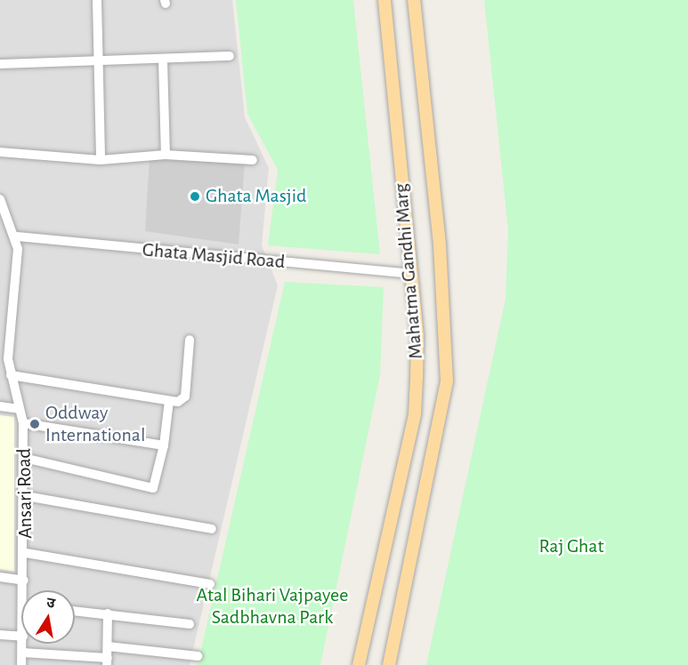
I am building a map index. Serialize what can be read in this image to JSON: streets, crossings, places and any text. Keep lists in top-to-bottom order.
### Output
{
  "streets": {
    "main road": ["Mahatma Gandhi Marg"],
    "street": ["Ghata Masjid Road", "Ansari Road"]
  },
  "crossings": [
    ["Ghata Masjid Road", "Mahatma Gandhi Marg"],
    ["Ghata Masjid Road", "Ansari Road"]
  ],
  "parks": ["Raj Ghat", "Atal Bihari Vajpayee Sadbhavna Park"],
  "places": ["Ghata Masjid", "Oddway International"],
  "north": "top"
}
